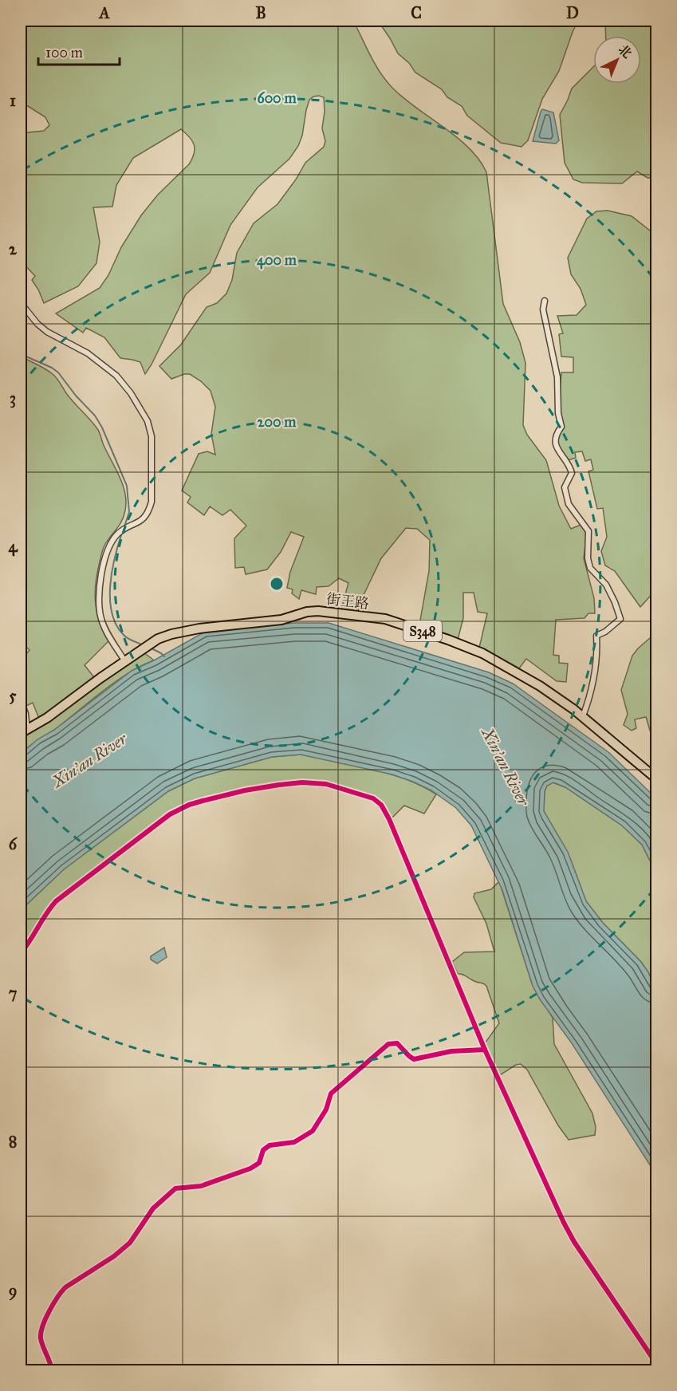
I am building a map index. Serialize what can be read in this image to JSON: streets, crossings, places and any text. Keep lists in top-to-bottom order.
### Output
{
  "streets": {
    "main road": ["街王路", "S348"]
  },
  "water": ["Xin’an River"],
  "scale_bar": "100 m",
  "north": "top right",
  "grid": {
    "columns": [
      "A",
      "B",
      "C",
      "D"
    ],
    "rows": [
      "1",
      "2",
      "3",
      "4",
      "5",
      "6",
      "7",
      "8",
      "9"
    ]
  },
  "rings": ["600 m", "400 m", "200 m"]
}
